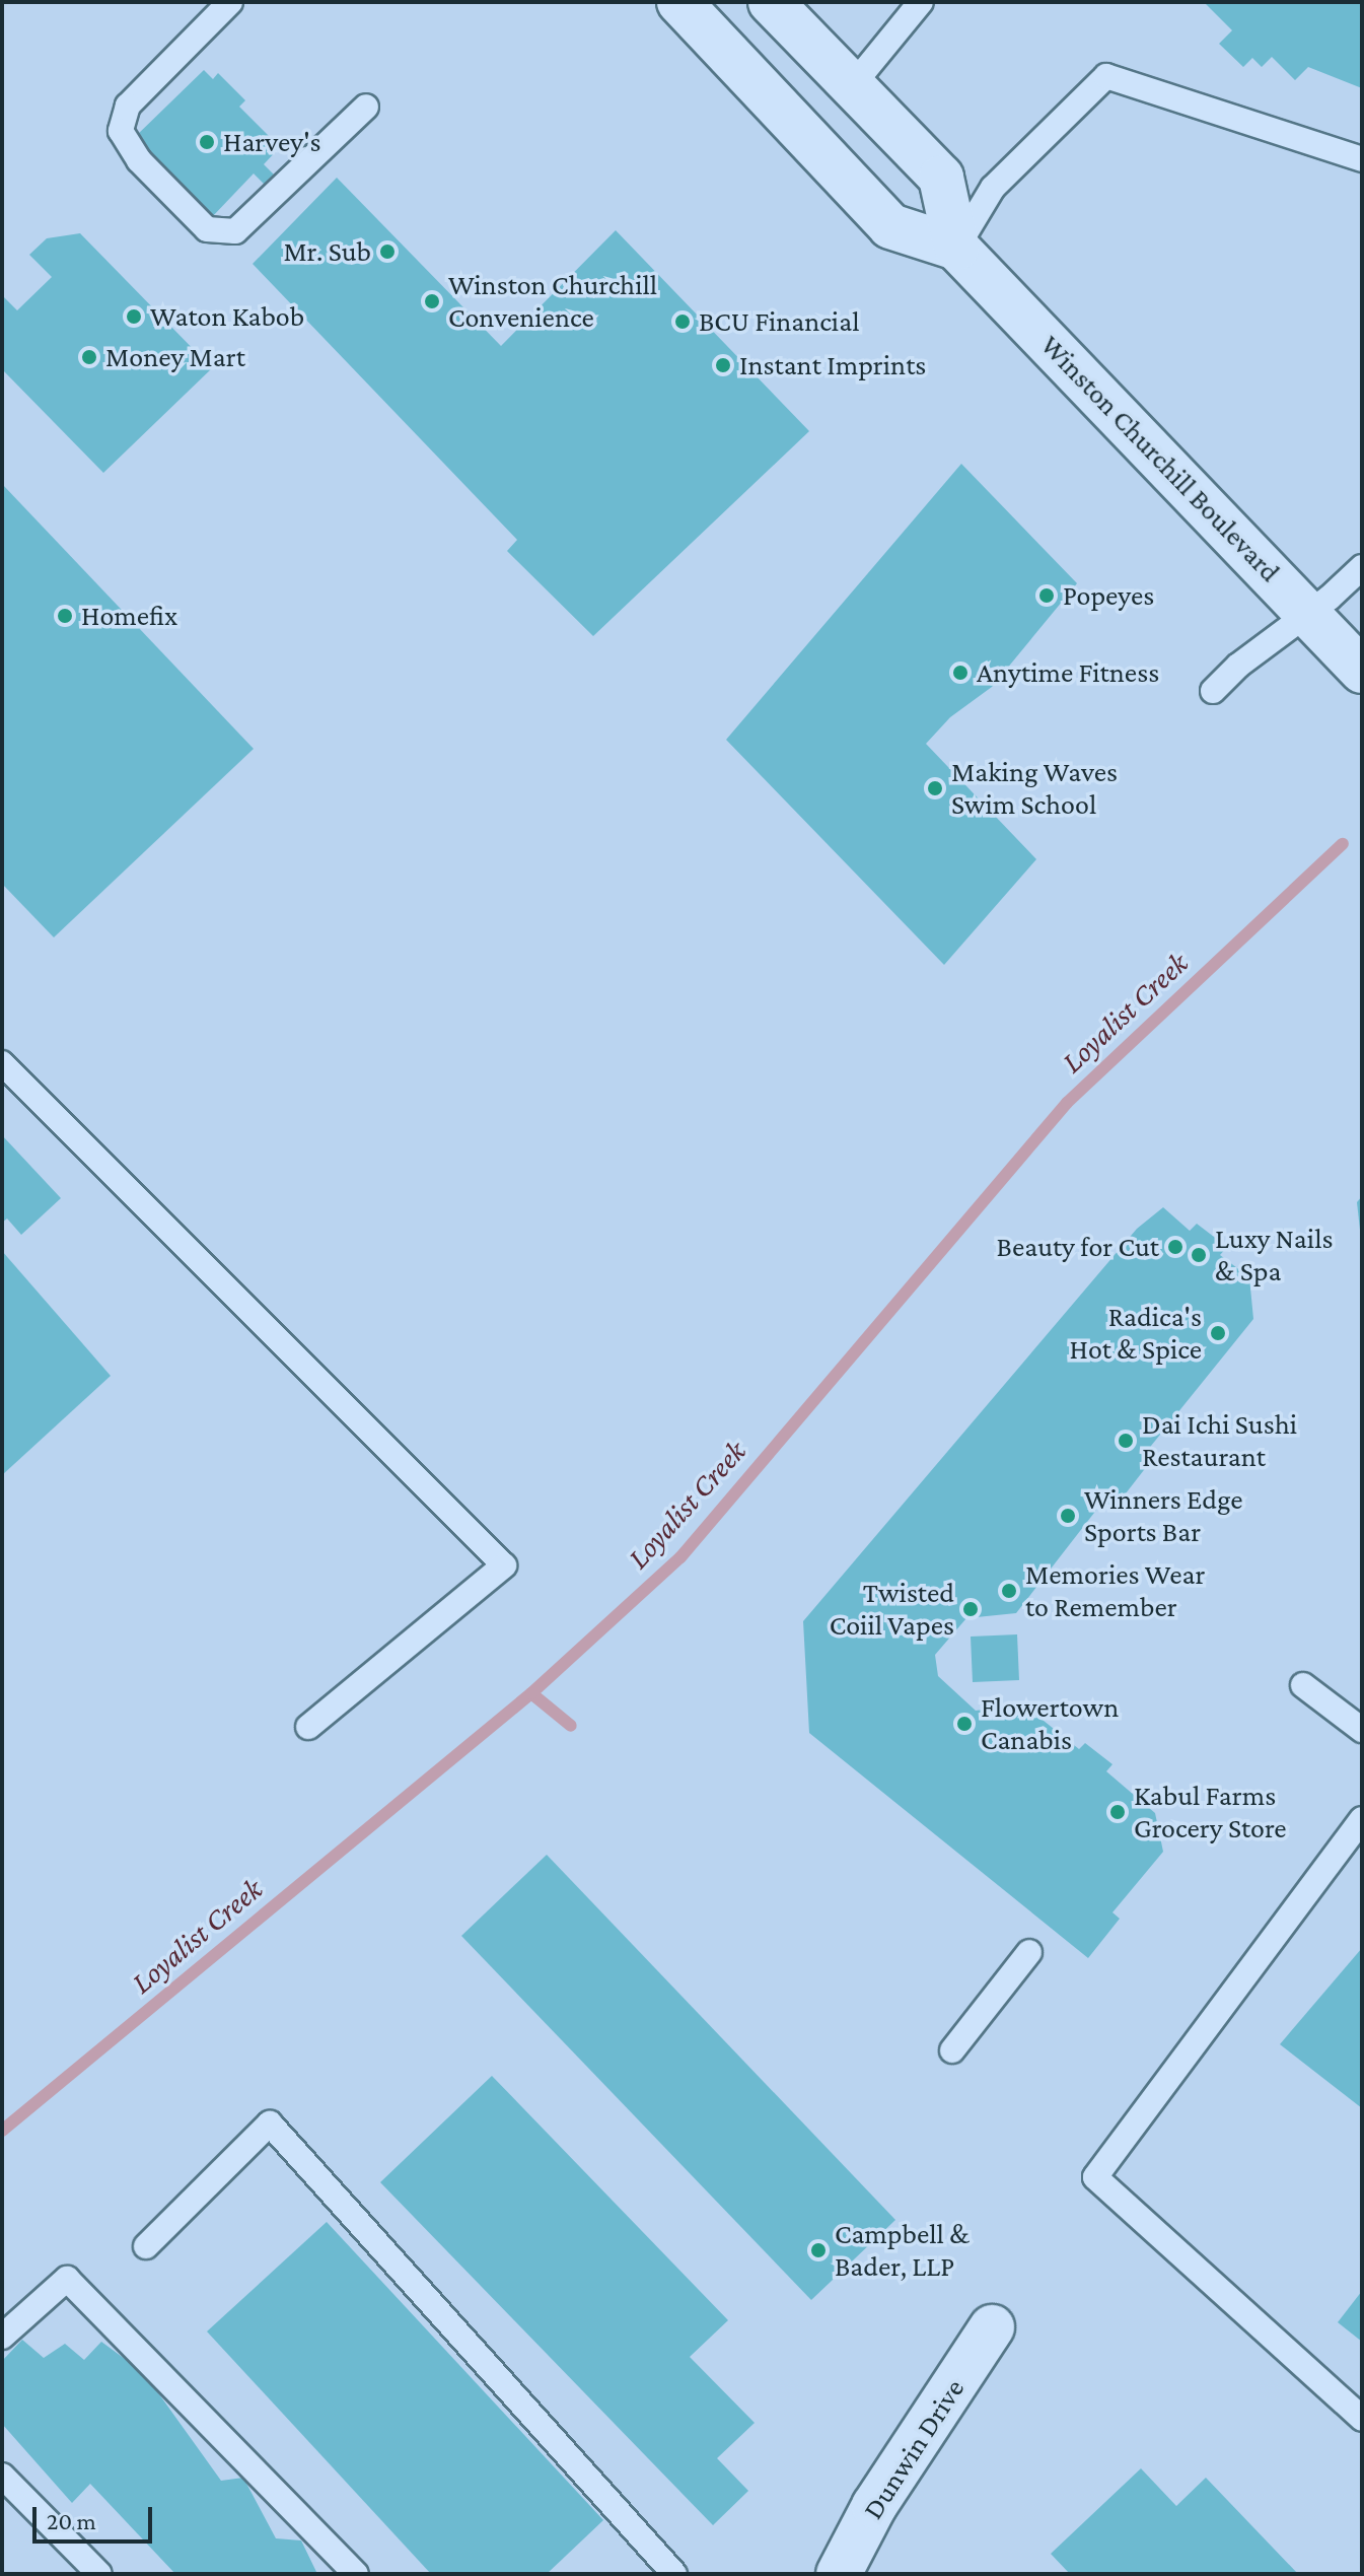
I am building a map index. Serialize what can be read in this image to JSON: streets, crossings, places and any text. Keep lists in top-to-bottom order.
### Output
{
  "streets": {
    "main road": ["Winston Churchill Boulevard", "Dunwin Drive"]
  },
  "water": ["Loyalist Creek"],
  "places": [
    "Harvey's",
    "Mr. Sub",
    "Winston Churchill Convenience",
    "Waton Kabob",
    "BCU Financial",
    "Money Mart",
    "Instant Imprints",
    "Popeyes",
    "Homefix",
    "Anytime Fitness",
    "Making Waves Swim School",
    "Beauty for Cut",
    "Luxy Nails & Spa",
    "Radica's Hot & Spice",
    "Dai Ichi Sushi Restaurant",
    "Winners Edge Sports Bar",
    "Memories Wear to Remember",
    "Twisted Coiil Vapes",
    "Flowertown Canabis",
    "Kabul Farms Grocery Store",
    "Campbell & Bader, LLP"
  ],
  "scale_bar": "20 m"
}
